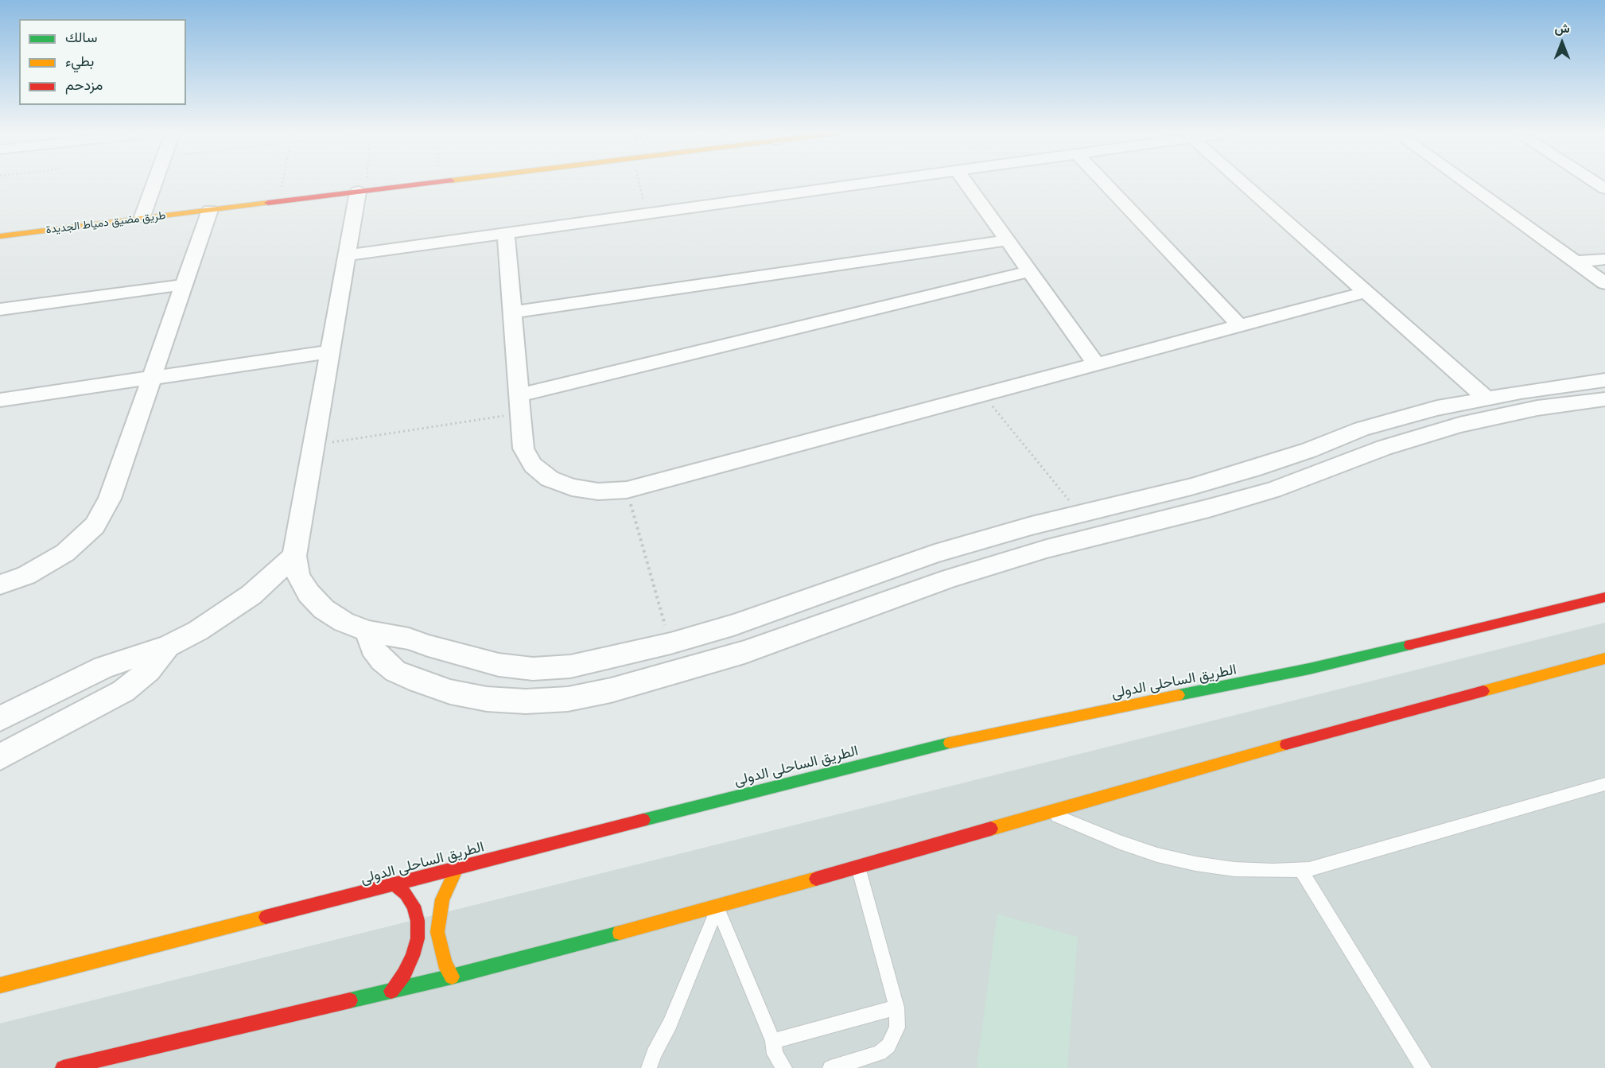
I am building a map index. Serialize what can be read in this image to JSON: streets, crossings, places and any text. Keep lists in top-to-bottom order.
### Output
{
  "streets": {
    "main road": ["طريق مضيق دمياط الجديدة", "الطريق الساحلى الدولى"]
  },
  "legend": ["سالك", "بطيء", "مزدحم"],
  "north": "top"
}
